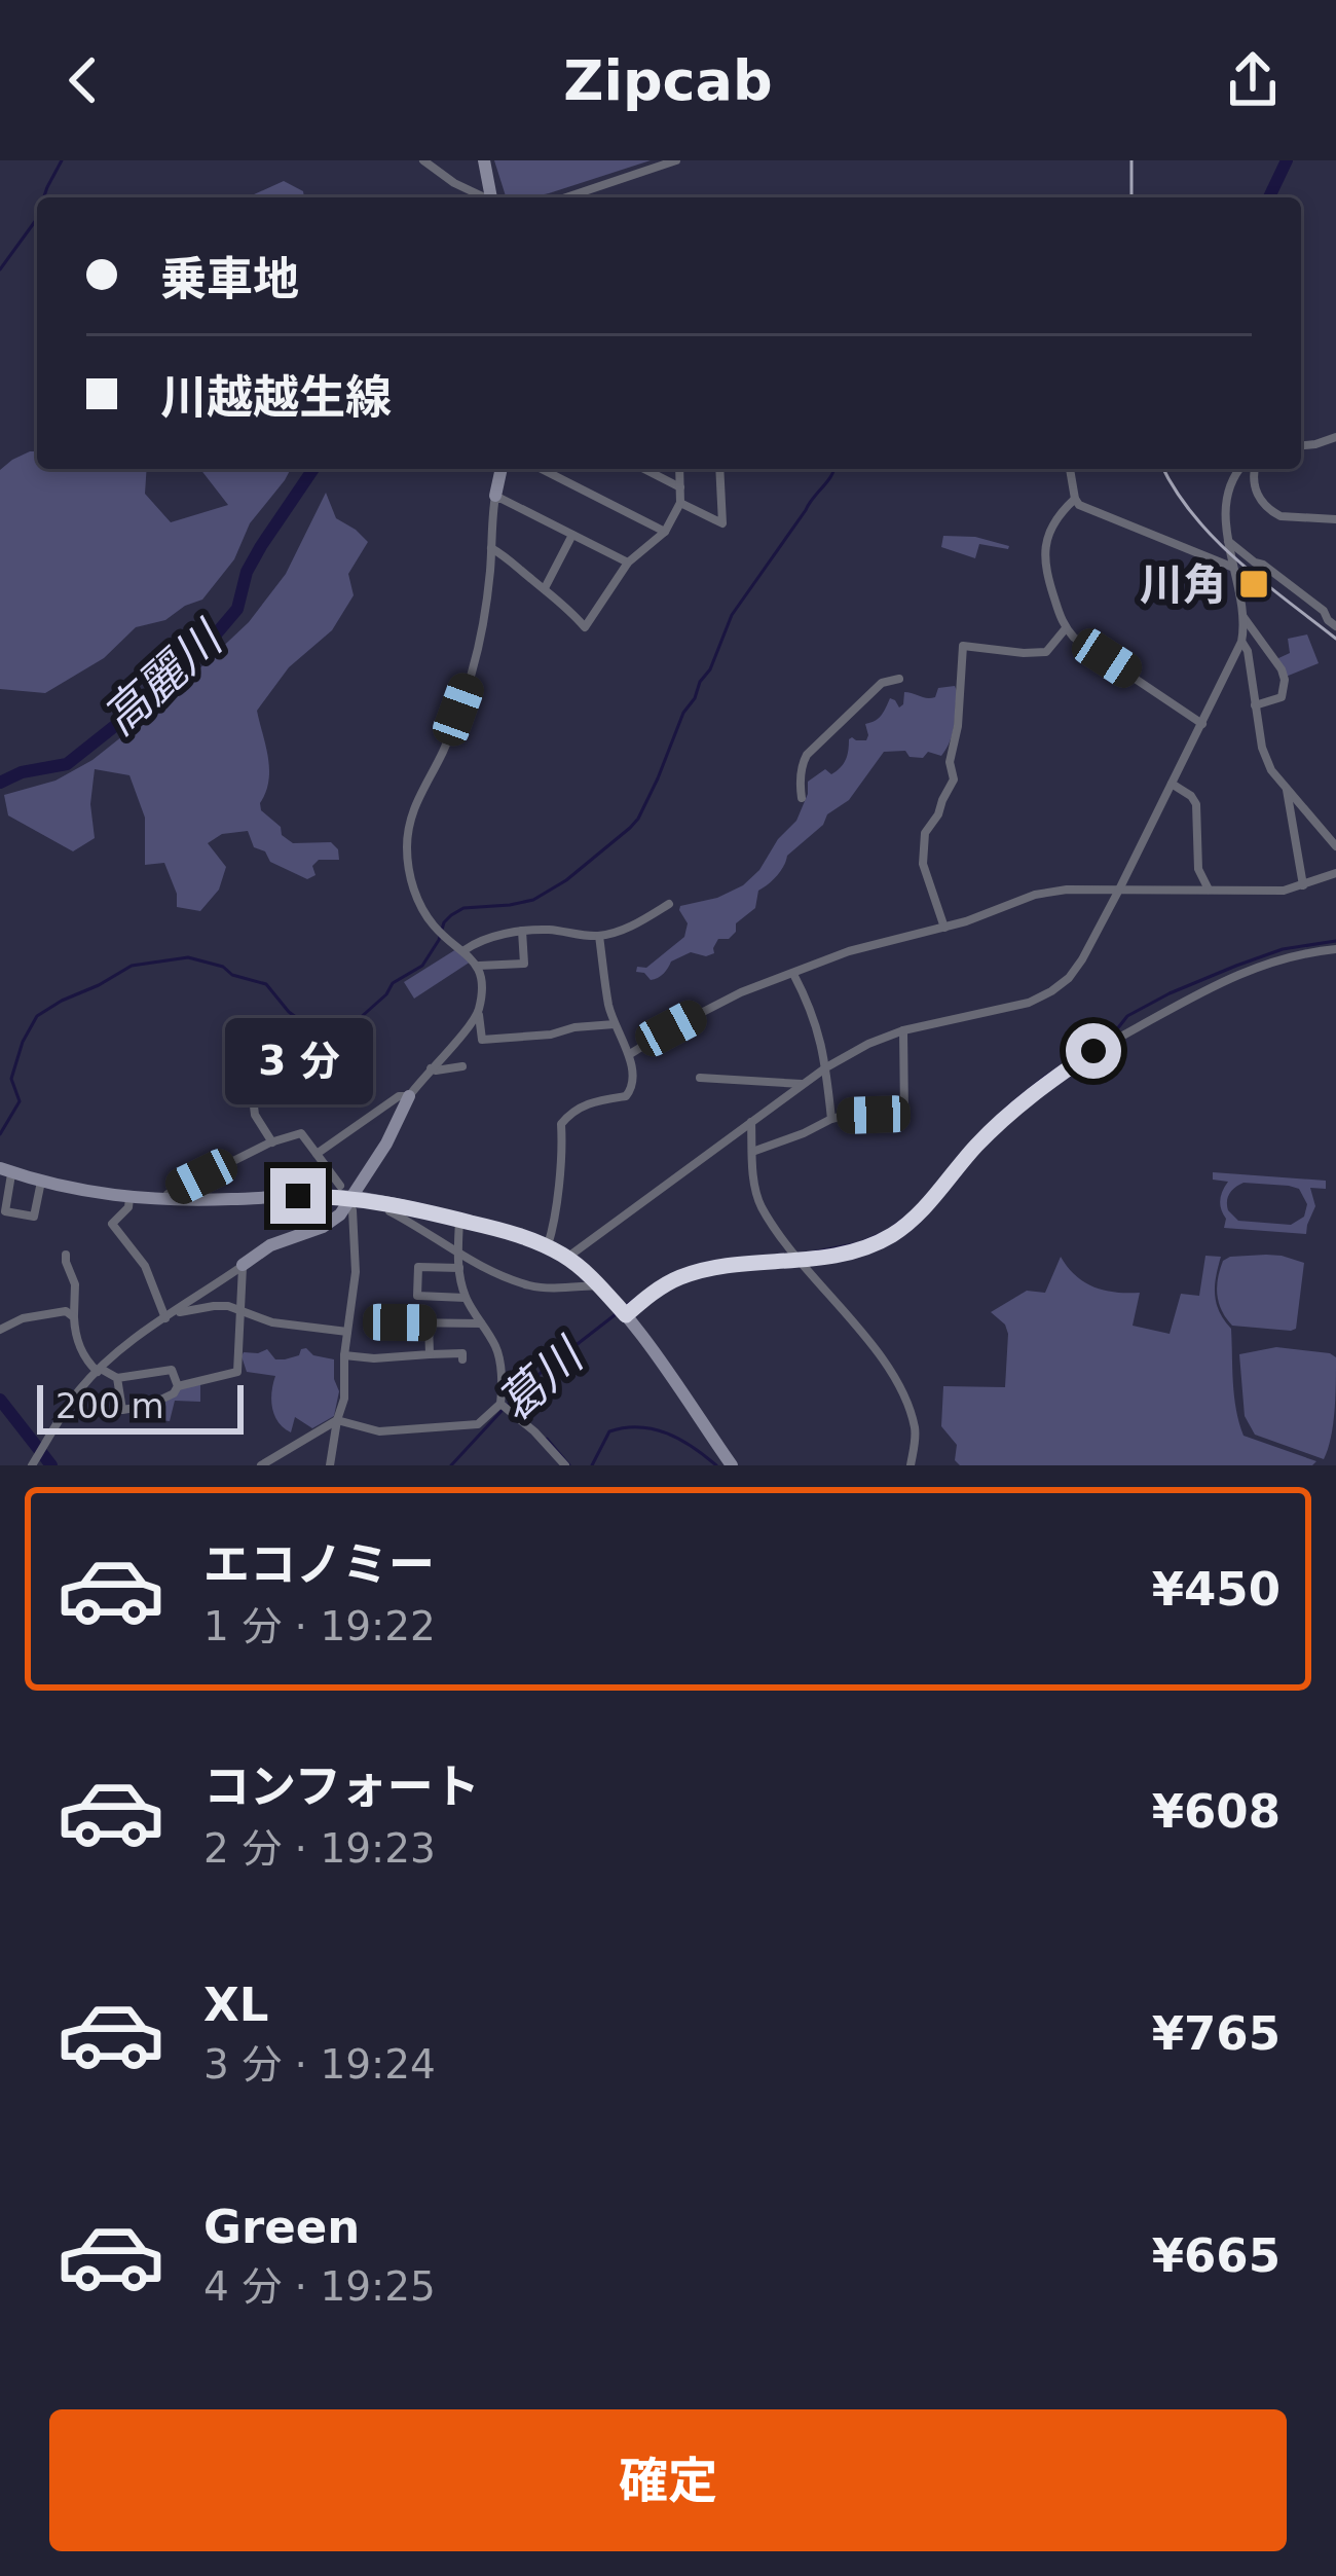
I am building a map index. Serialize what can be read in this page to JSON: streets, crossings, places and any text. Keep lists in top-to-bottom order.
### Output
{
  "water": ["高麗川", "葛川"],
  "places": {
    "transit": ["川角"]
  },
  "scale_bar": "200 m",
  "page": {
    "header": "Zipcab",
    "banner": ["乗車地", "川越越生線"],
    "bubble": "3 分",
    "scale": "200 m",
    "list": [
      {
        "name": "エコノミー",
        "note": "1 分 · 19:22",
        "value": "¥450"
      },
      {
        "name": "コンフォート",
        "note": "2 分 · 19:23",
        "value": "¥608"
      },
      {
        "name": "XL",
        "note": "3 分 · 19:24",
        "value": "¥765"
      },
      {
        "name": "Green",
        "note": "4 分 · 19:25",
        "value": "¥665"
      }
    ],
    "buttons": "確定"
  }
}
